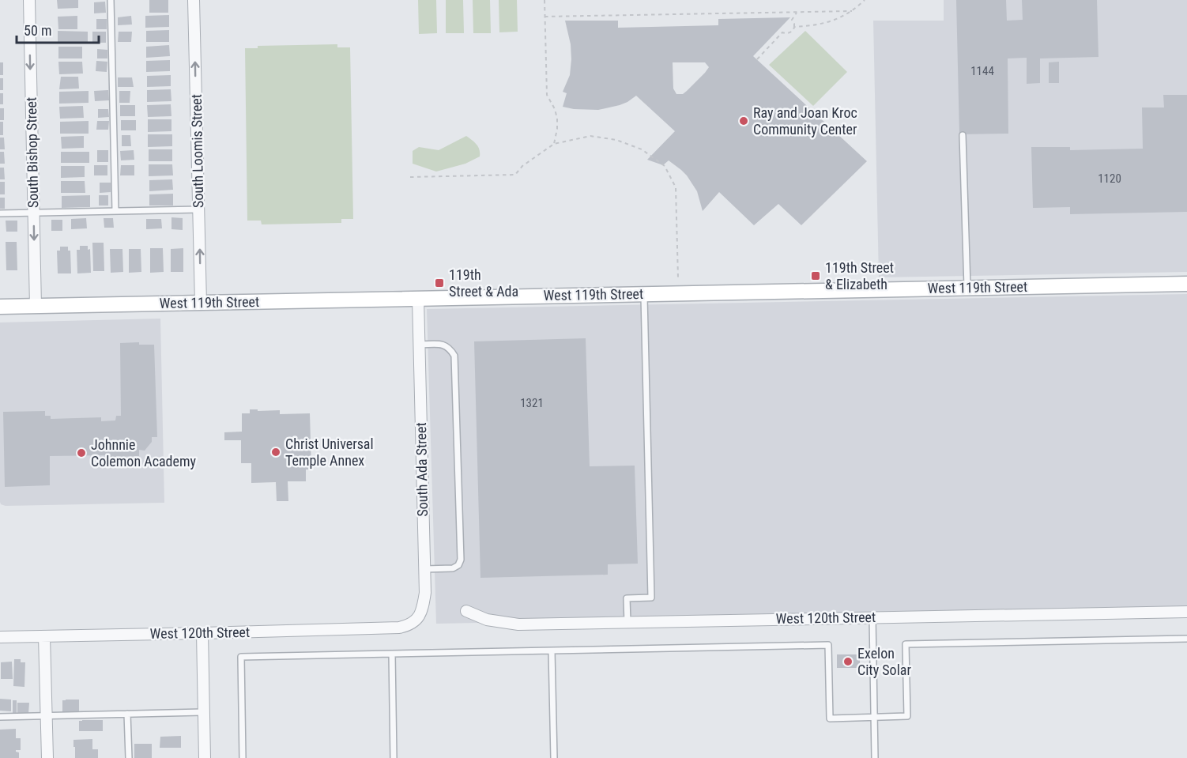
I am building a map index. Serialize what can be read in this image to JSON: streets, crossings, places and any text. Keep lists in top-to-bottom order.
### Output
{
  "streets": {
    "street": [
      "South Loomis Street",
      "South Bishop Street",
      "West 119th Street",
      "South Ada Street",
      "West 120th Street"
    ]
  },
  "crossings": [
    ["South Loomis Street", "West 119th Street"],
    ["South Bishop Street", "West 119th Street"],
    ["West 119th Street", "South Ada Street"],
    ["South Ada Street", "West 120th Street"]
  ],
  "one_way": ["South Loomis Street", "South Bishop Street"],
  "places": {
    "other": [
      "Ray and Joan Kroc Community Center",
      "Christ Universal Temple Annex",
      "Johnnie Colemon Academy",
      "Exelon City Solar"
    ],
    "transit": ["119th Street & Elizabeth", "119th Street & Ada"]
  },
  "house_numbers": ["1144", "1120", "1321"],
  "scale_bar": "50 m"
}
